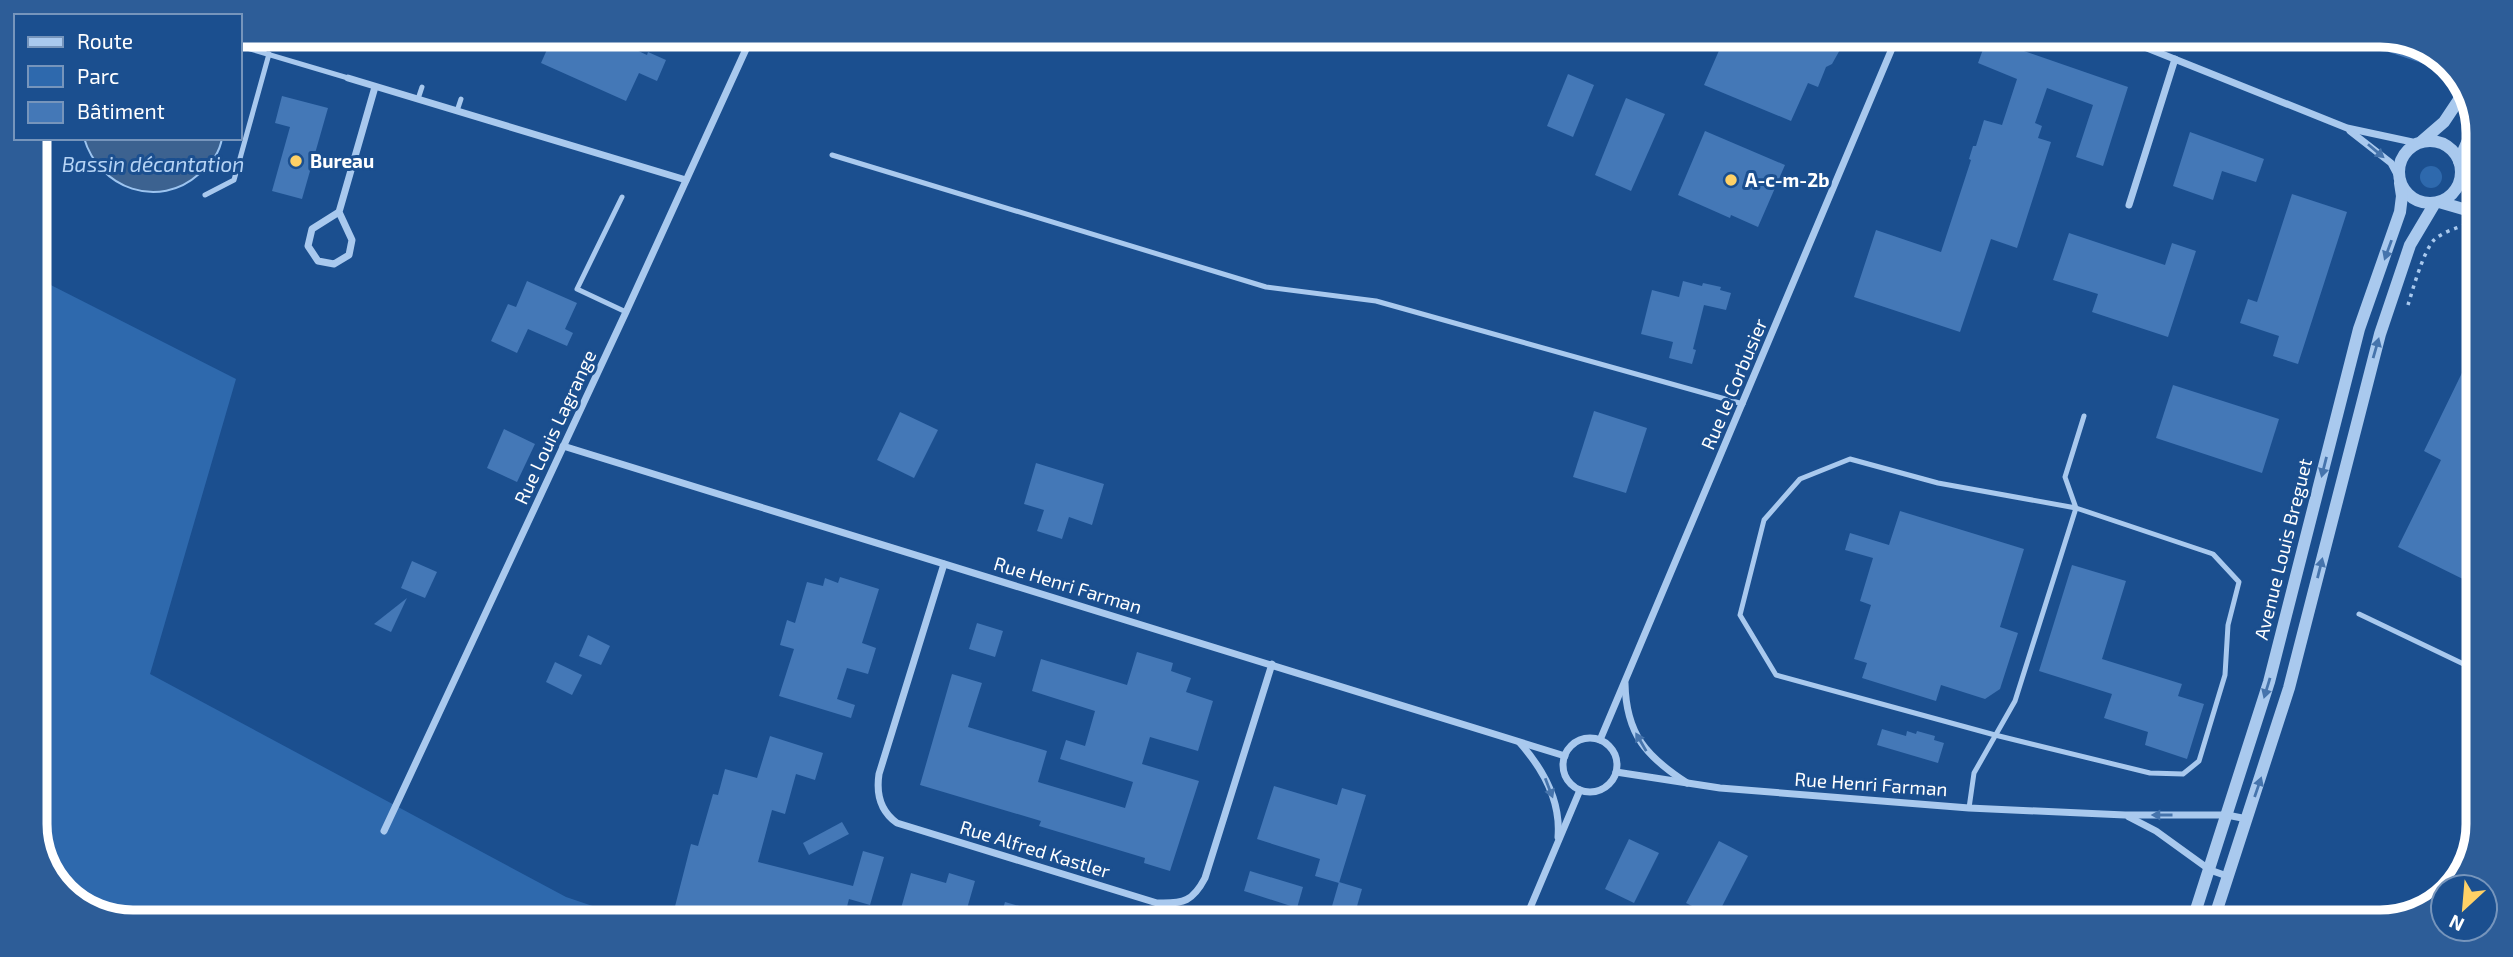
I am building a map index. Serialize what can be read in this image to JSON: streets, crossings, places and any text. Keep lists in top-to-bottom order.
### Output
{
  "streets": {
    "street": [
      "Rue le Corbusier",
      "Rue Louis Lagrange",
      "Avenue Louis Breguet",
      "Rue Henri Farman",
      "Rue Alfred Kastler"
    ]
  },
  "crossings": [
    ["Rue le Corbusier", "Rue Henri Farman"],
    ["Rue Louis Lagrange", "Rue Henri Farman"],
    ["Avenue Louis Breguet", "Rue Henri Farman"],
    ["Rue Henri Farman", "Rue Alfred Kastler"]
  ],
  "water": ["Bassin décantation"],
  "places": ["Bureau", "A-c-m-2b"],
  "legend": ["Route", "Parc", "Bâtiment"],
  "north": "bottom left"
}
